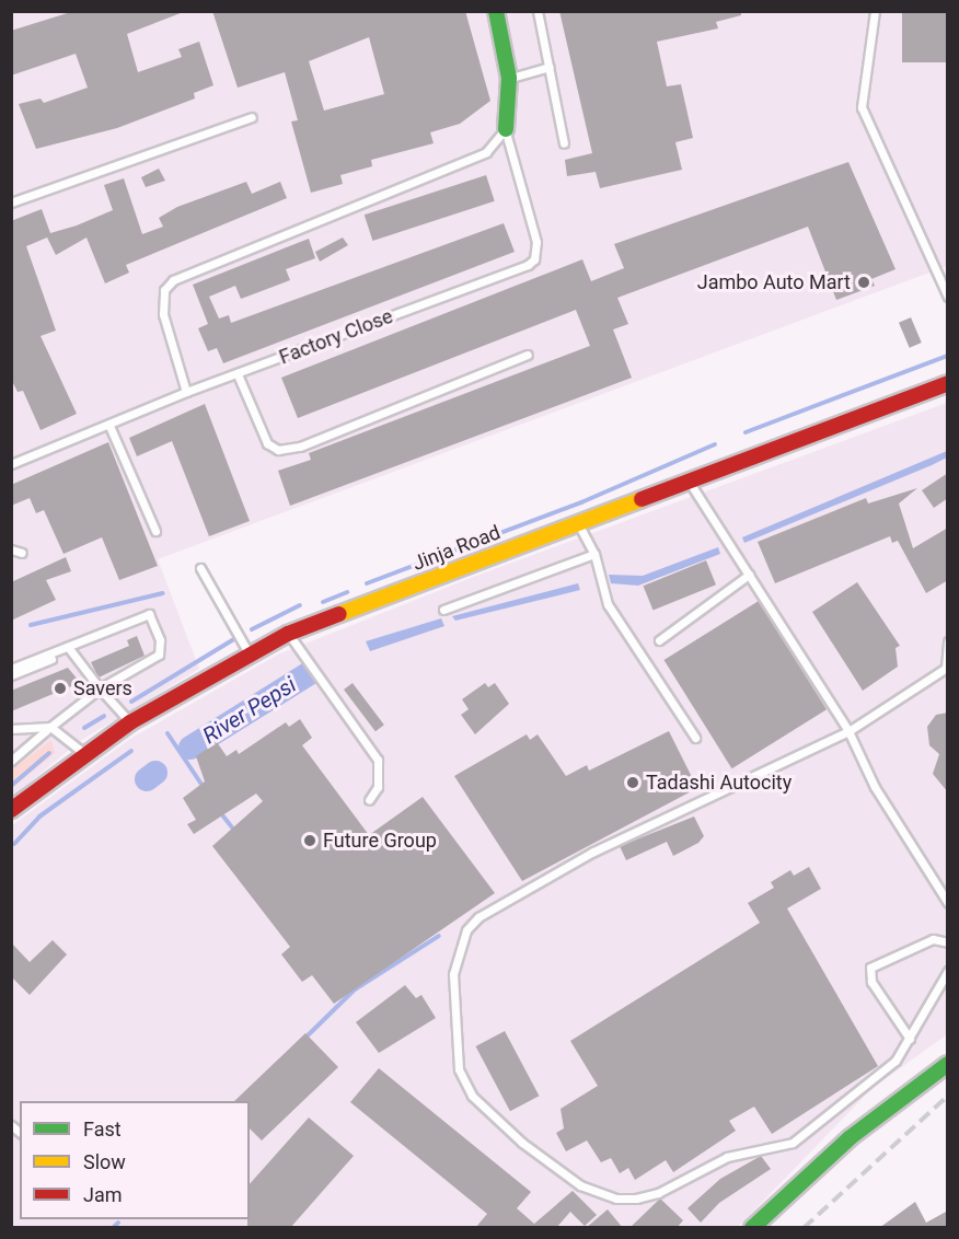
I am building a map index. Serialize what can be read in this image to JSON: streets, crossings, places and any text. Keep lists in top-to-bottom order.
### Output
{
  "streets": {
    "main road": ["Jinja Road"],
    "lane": ["Factory Close"]
  },
  "water": ["River Pepsi"],
  "places": [
    "Jambo Auto Mart",
    "Savers",
    "Tadashi Autocity",
    "Future Group"
  ],
  "legend": ["Fast", "Slow", "Jam"]
}
